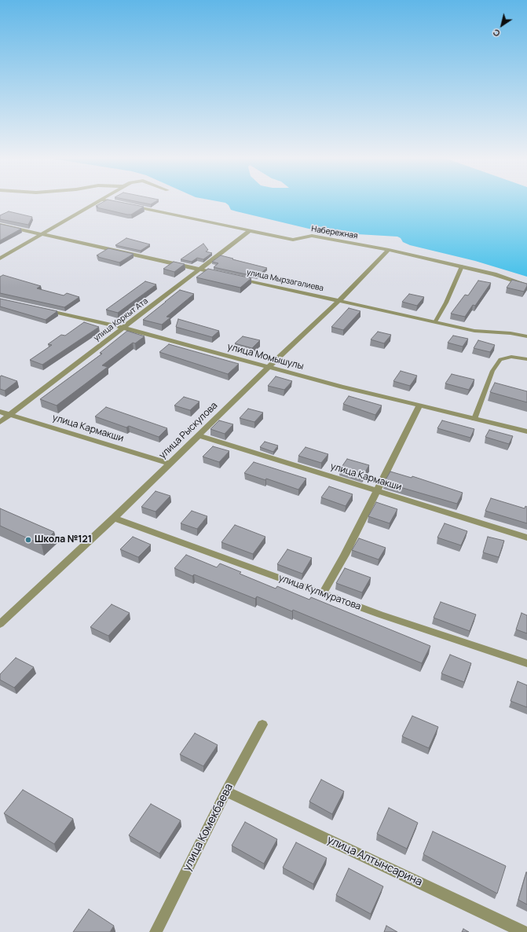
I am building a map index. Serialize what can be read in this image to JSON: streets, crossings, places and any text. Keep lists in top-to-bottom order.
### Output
{
  "streets": {
    "street": [
      "Набережная",
      "улица Мырзагалиева",
      "улица Коркыт Ата",
      "улица Момышулы",
      "улица Кармакши",
      "улица Рыскулова",
      "улица Кулмуратова",
      "улица Комекбаева",
      "улица Алтынсарина"
    ]
  },
  "crossings": [
    ["Набережная", "улица Коркыт Ата"],
    ["Набережная", "улица Рыскулова"],
    ["улица Мырзагалиева", "улица Рыскулова"],
    ["улица Коркыт Ата", "улица Момышулы"],
    ["улица Коркыт Ата", "улица Кармакши"],
    ["улица Момышулы", "улица Рыскулова"],
    ["улица Кармакши", "улица Рыскулова"],
    ["улица Рыскулова", "улица Кулмуратова"],
    ["улица Комекбаева", "улица Алтынсарина"]
  ],
  "places": ["Школа №121"],
  "north": "bottom left"
}
